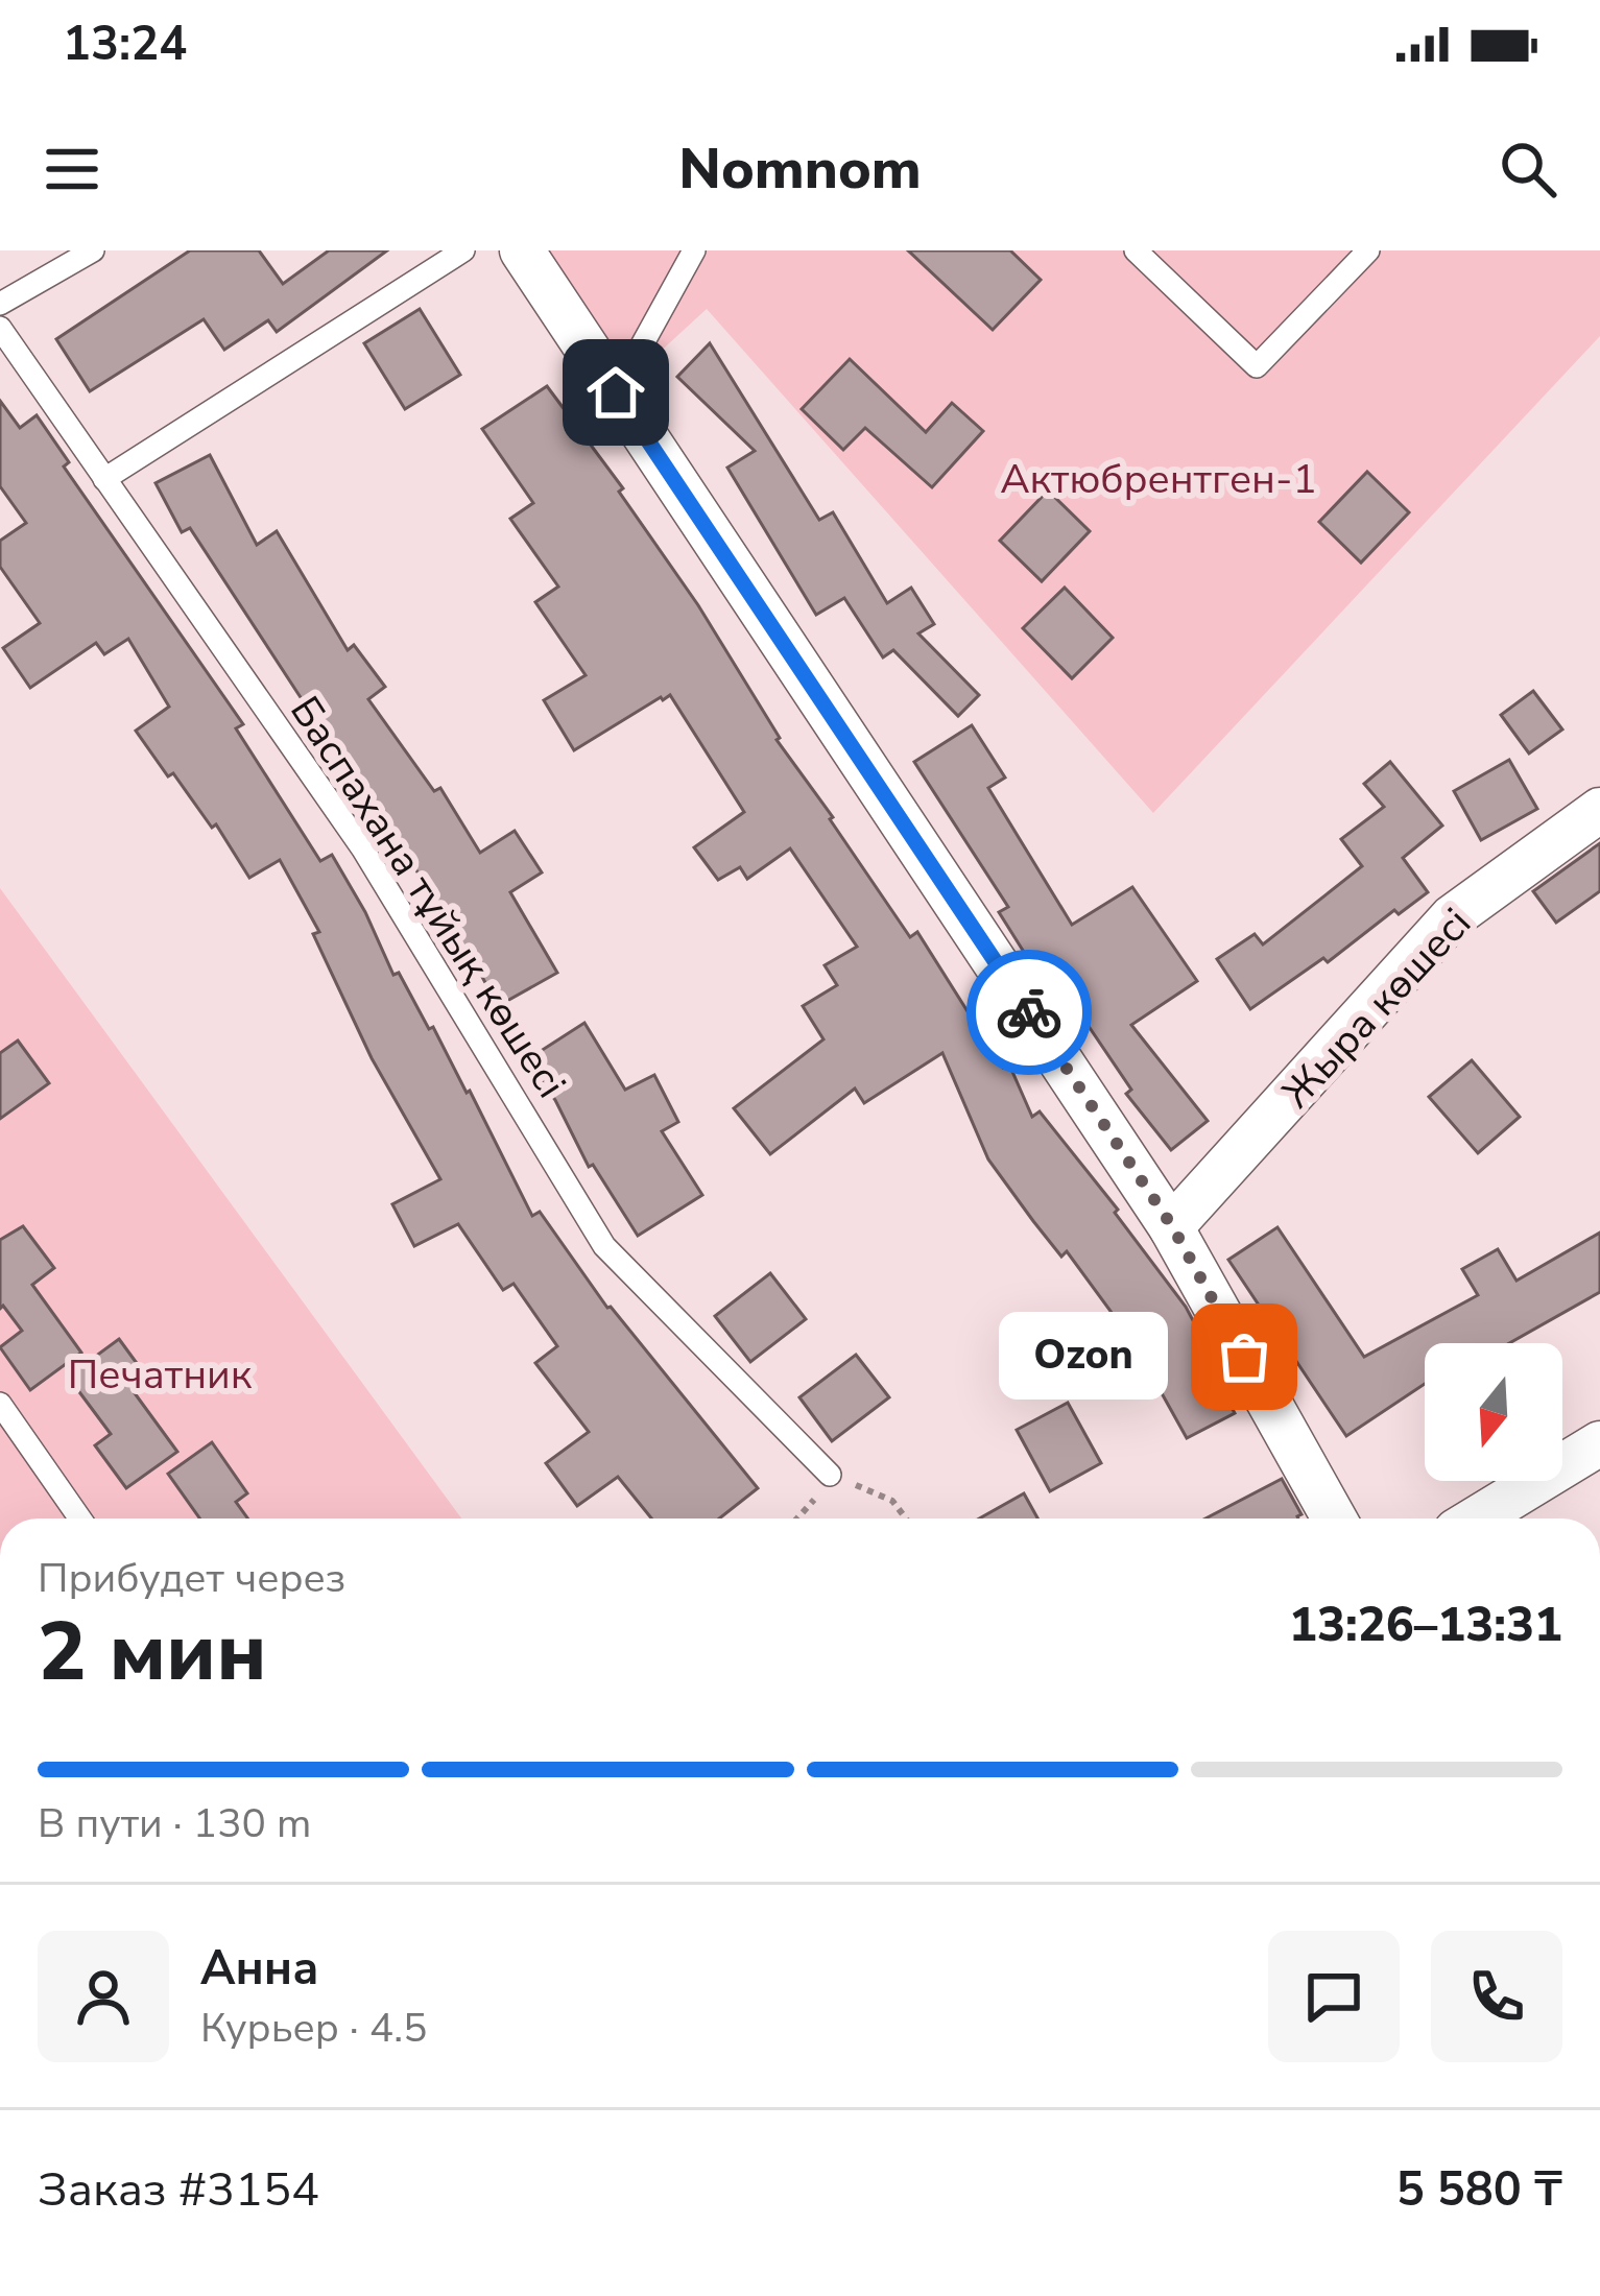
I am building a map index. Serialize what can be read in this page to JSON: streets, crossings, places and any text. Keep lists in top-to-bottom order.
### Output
{
  "streets": {
    "street": ["Жыра көшесі"],
    "lane": ["Баспахана тұйық көшесі"]
  },
  "parks": ["Актюбрентген-1", "Печатник"],
  "places": ["Ozon"],
  "north": "bottom",
  "page": {
    "status": "13:24",
    "header": "Nomnom",
    "bubble": "Ozon",
    "heading": ["2 мин", "Прибудет через", "13:26–13:31"],
    "panel": [
      "Анна",
      "Курьер · 4.5",
      "Заказ #3154",
      "5 580 ₸"
    ],
    "bar": "В пути · 130 m"
  }
}
